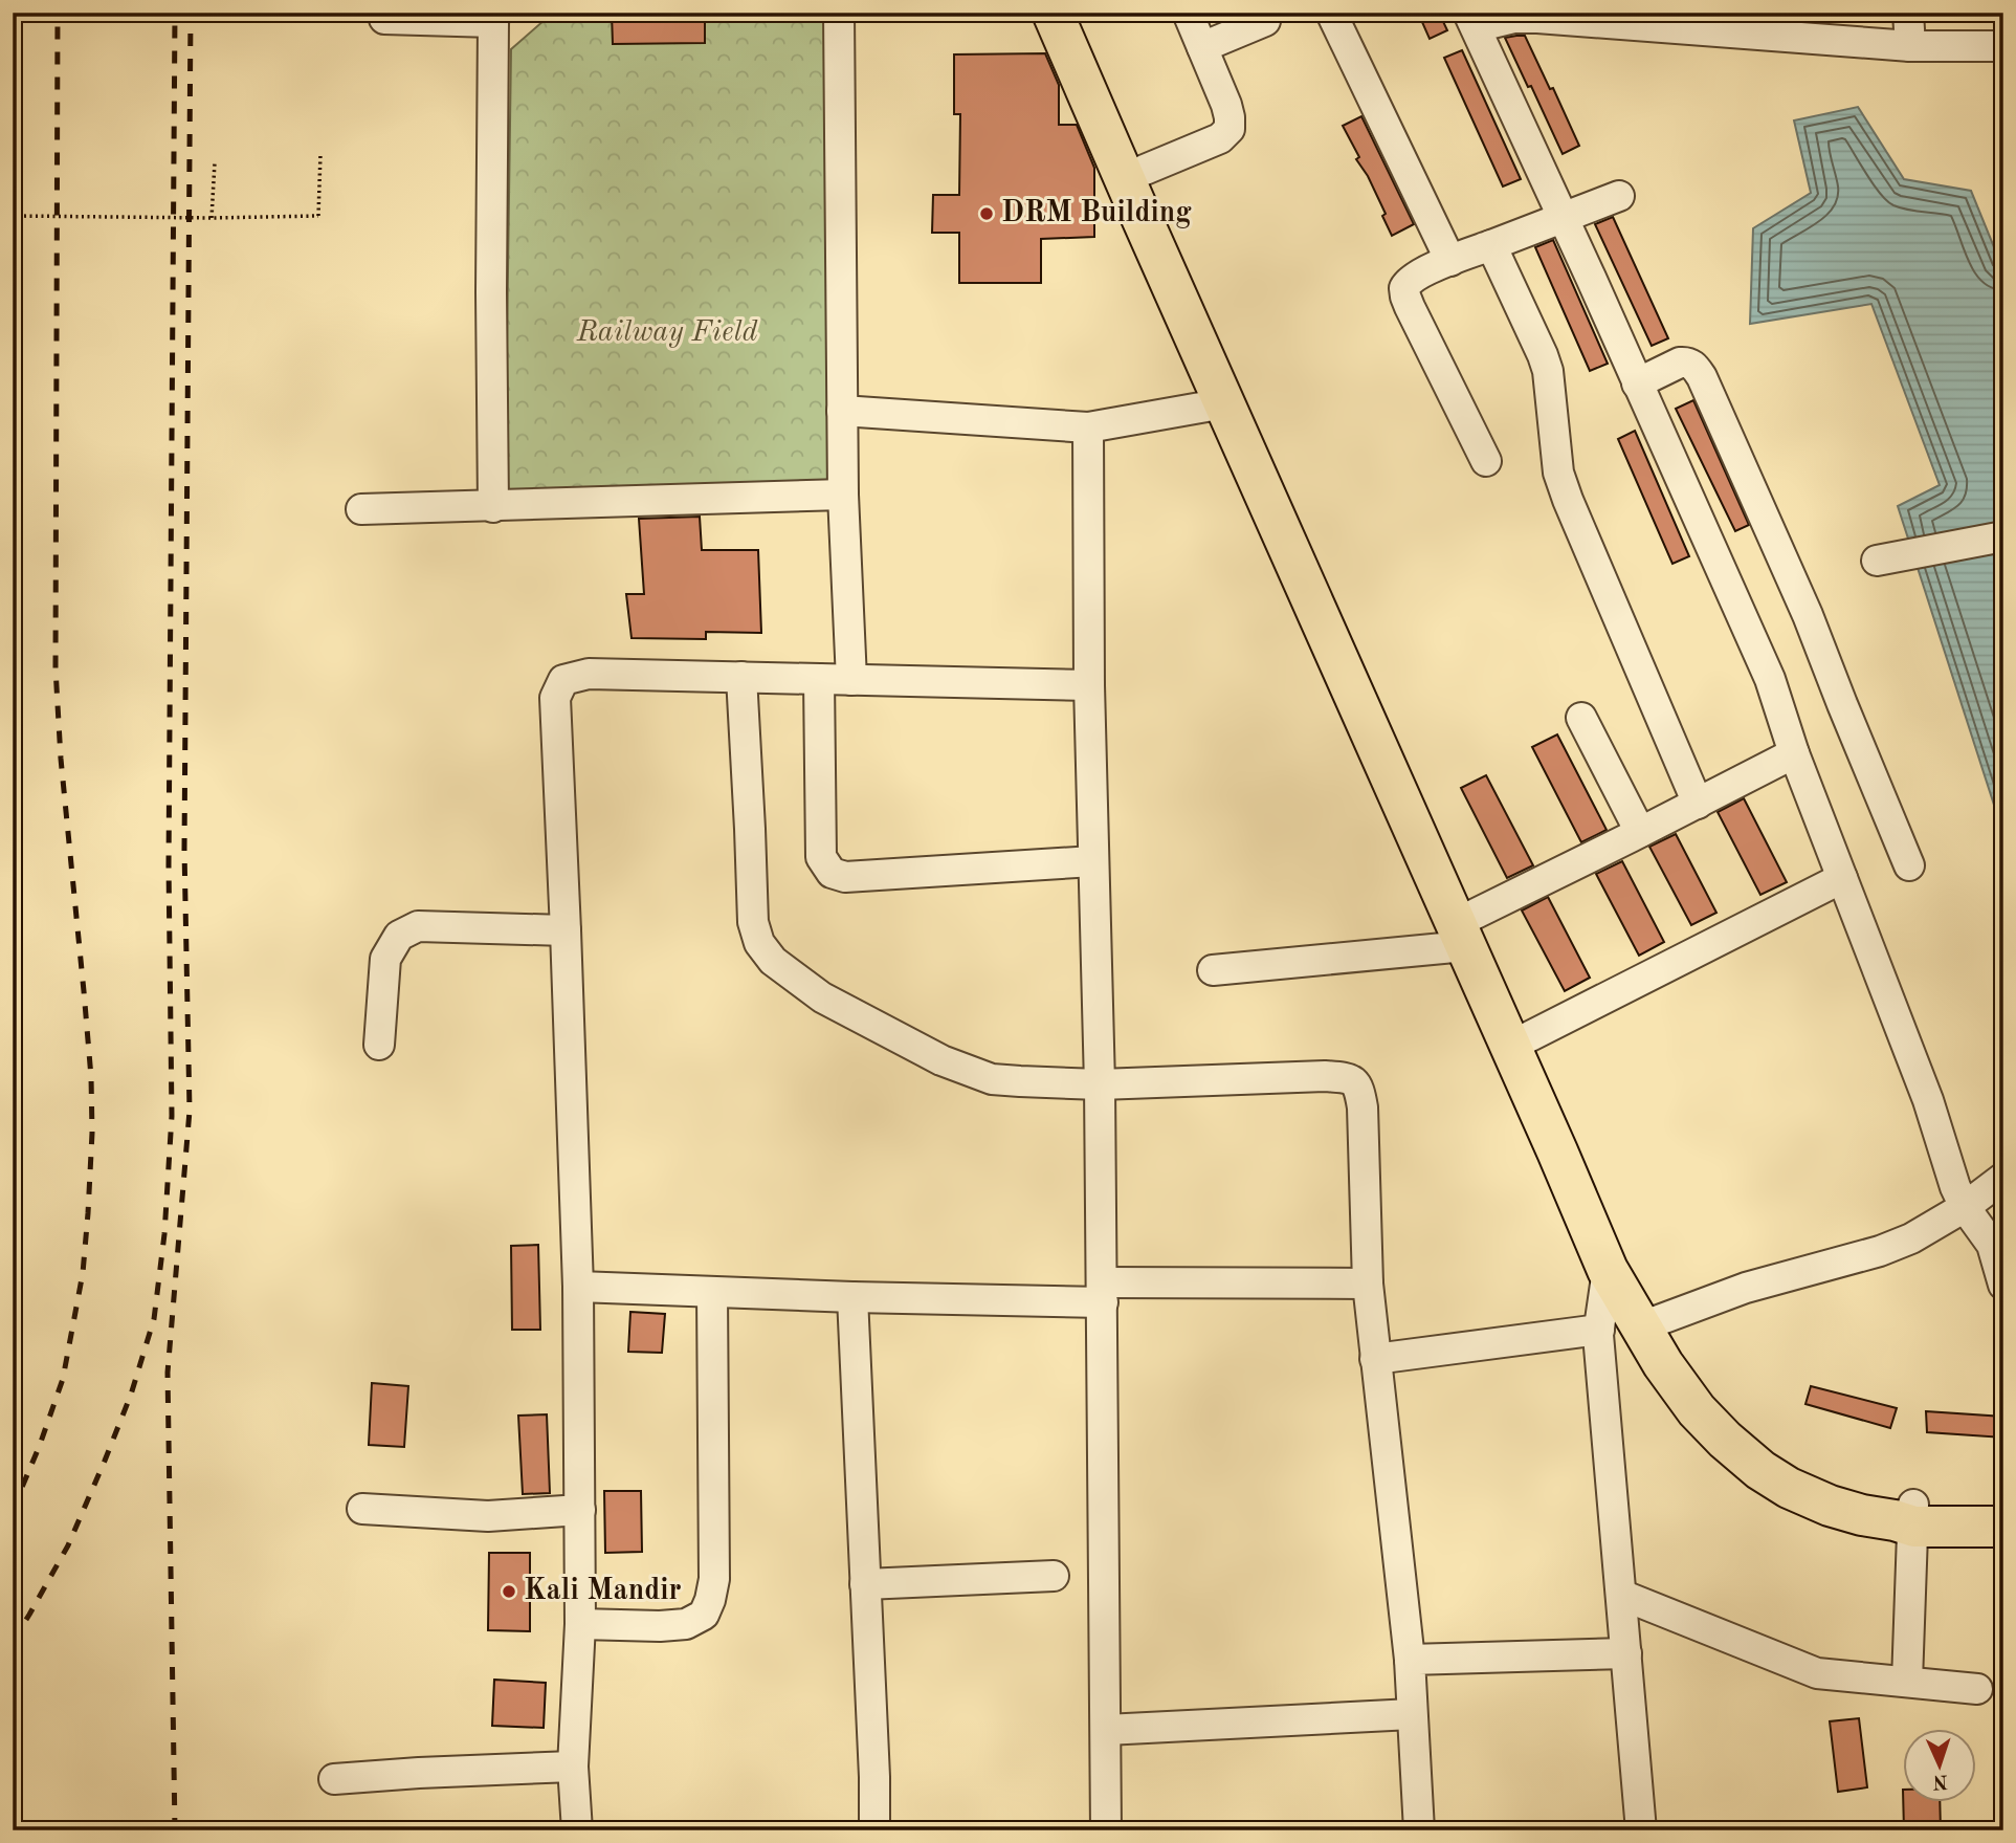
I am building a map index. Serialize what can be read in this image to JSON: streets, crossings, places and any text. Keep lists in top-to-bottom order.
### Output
{
  "parks": ["Railway Field"],
  "places": ["DRM Building", "Kali Mandir"],
  "north": "bottom"
}
